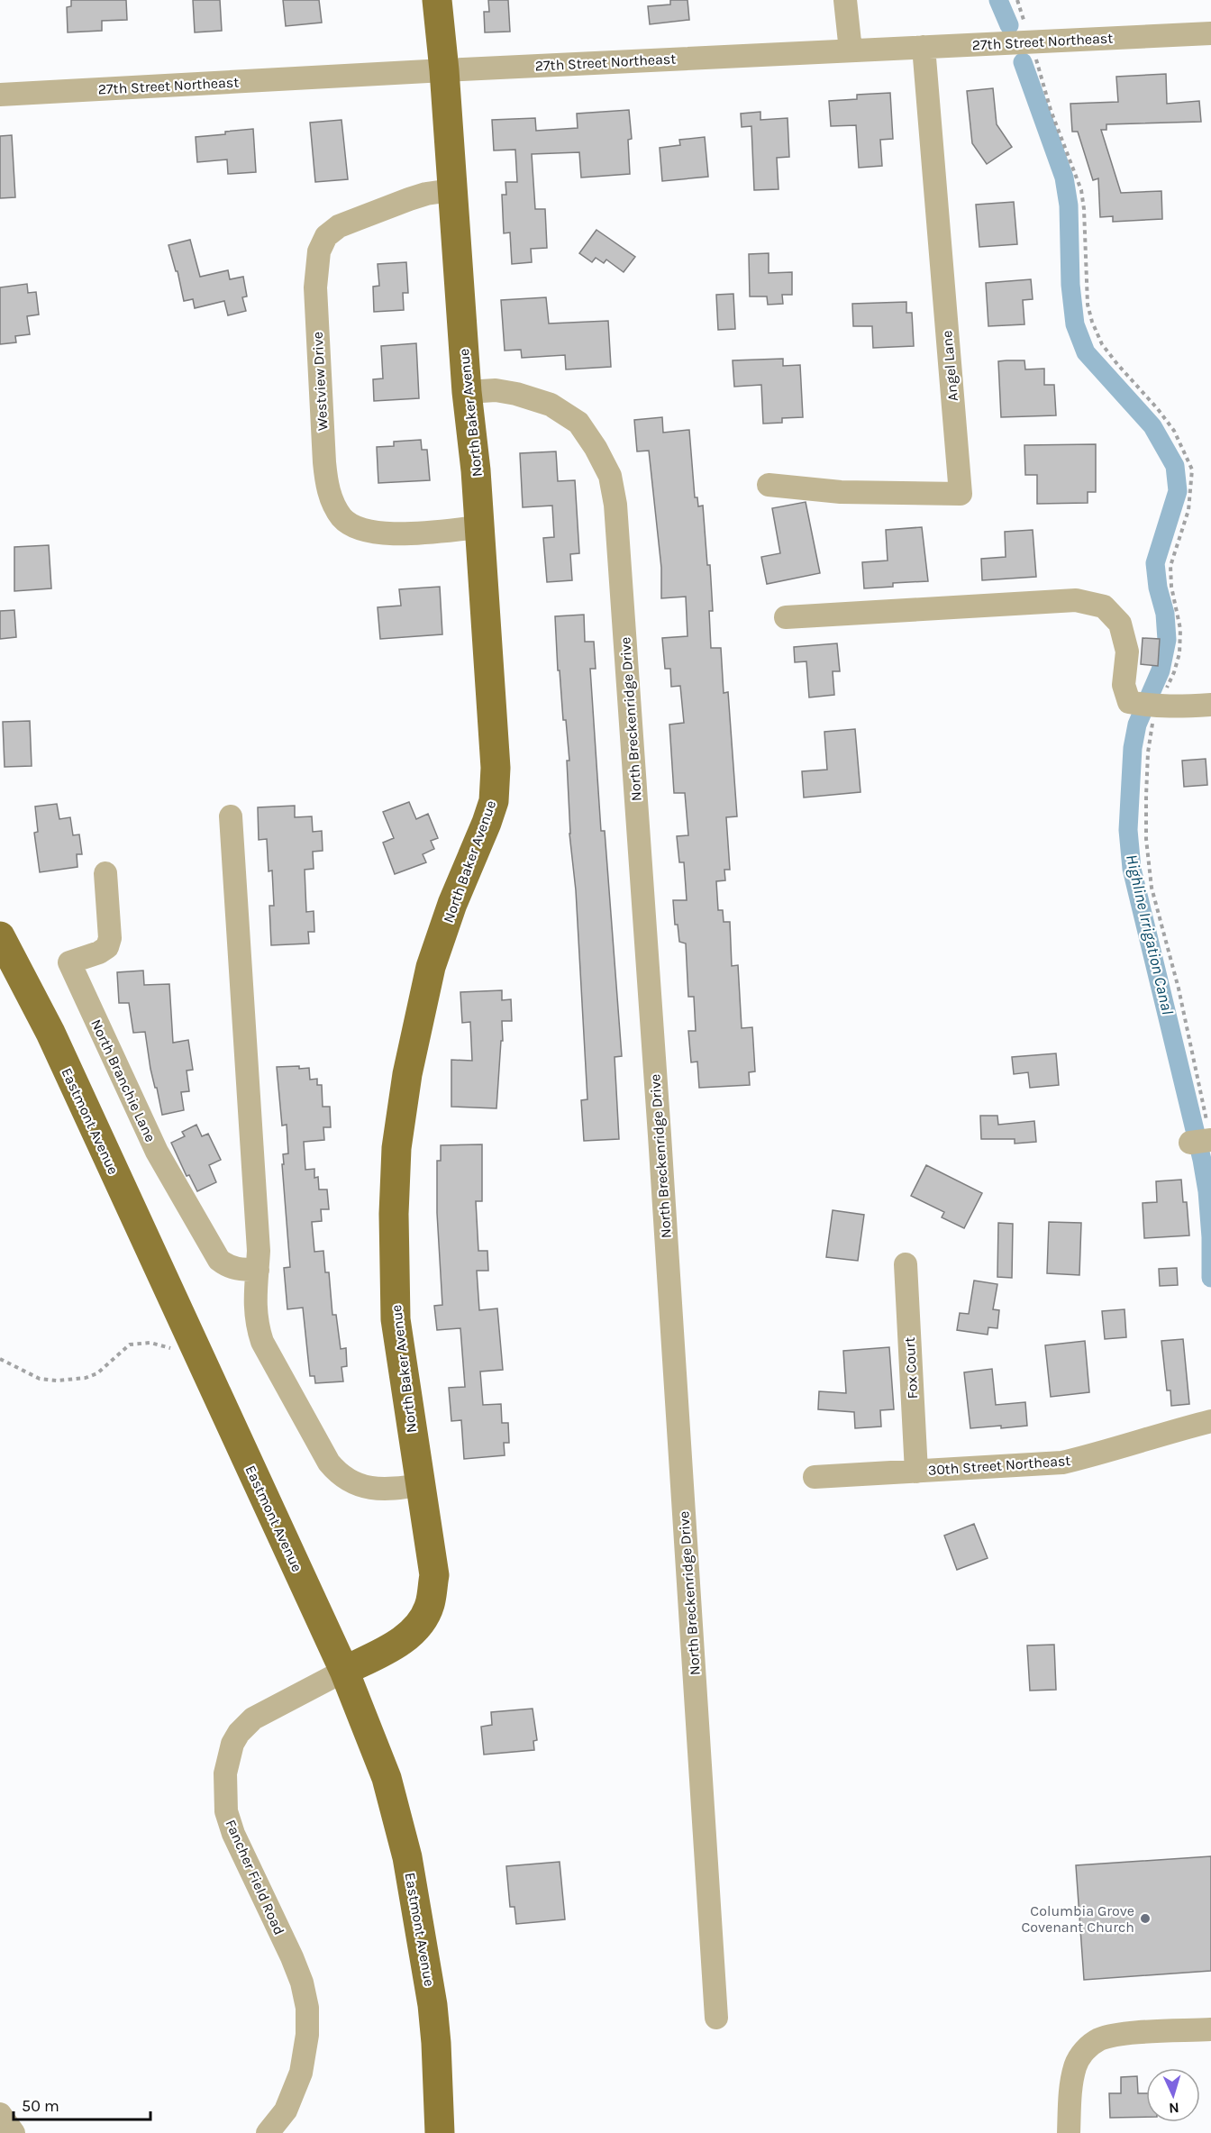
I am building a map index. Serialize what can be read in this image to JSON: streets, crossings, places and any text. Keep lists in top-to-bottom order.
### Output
{
  "streets": {
    "main road": ["North Baker Avenue", "Eastmont Avenue"],
    "street": [
      "27th Street Northeast",
      "Angel Lane",
      "Westview Drive",
      "North Breckenridge Drive",
      "North Branchie Lane",
      "Fox Court",
      "30th Street Northeast",
      "Fancher Field Road"
    ]
  },
  "crossings": [
    ["27th Street Northeast", "Angel Lane"],
    ["27th Street Northeast", "North Baker Avenue"],
    ["Westview Drive", "North Baker Avenue"],
    ["North Baker Avenue", "North Breckenridge Drive"],
    ["North Baker Avenue", "Eastmont Avenue"],
    ["North Baker Avenue", "Fancher Field Road"],
    ["Eastmont Avenue", "Fancher Field Road"],
    ["Fox Court", "30th Street Northeast"]
  ],
  "water": ["Highline Irrigation Canal"],
  "places": ["Columbia Grove Covenant Church"],
  "scale_bar": "50 m",
  "north": "bottom"
}
